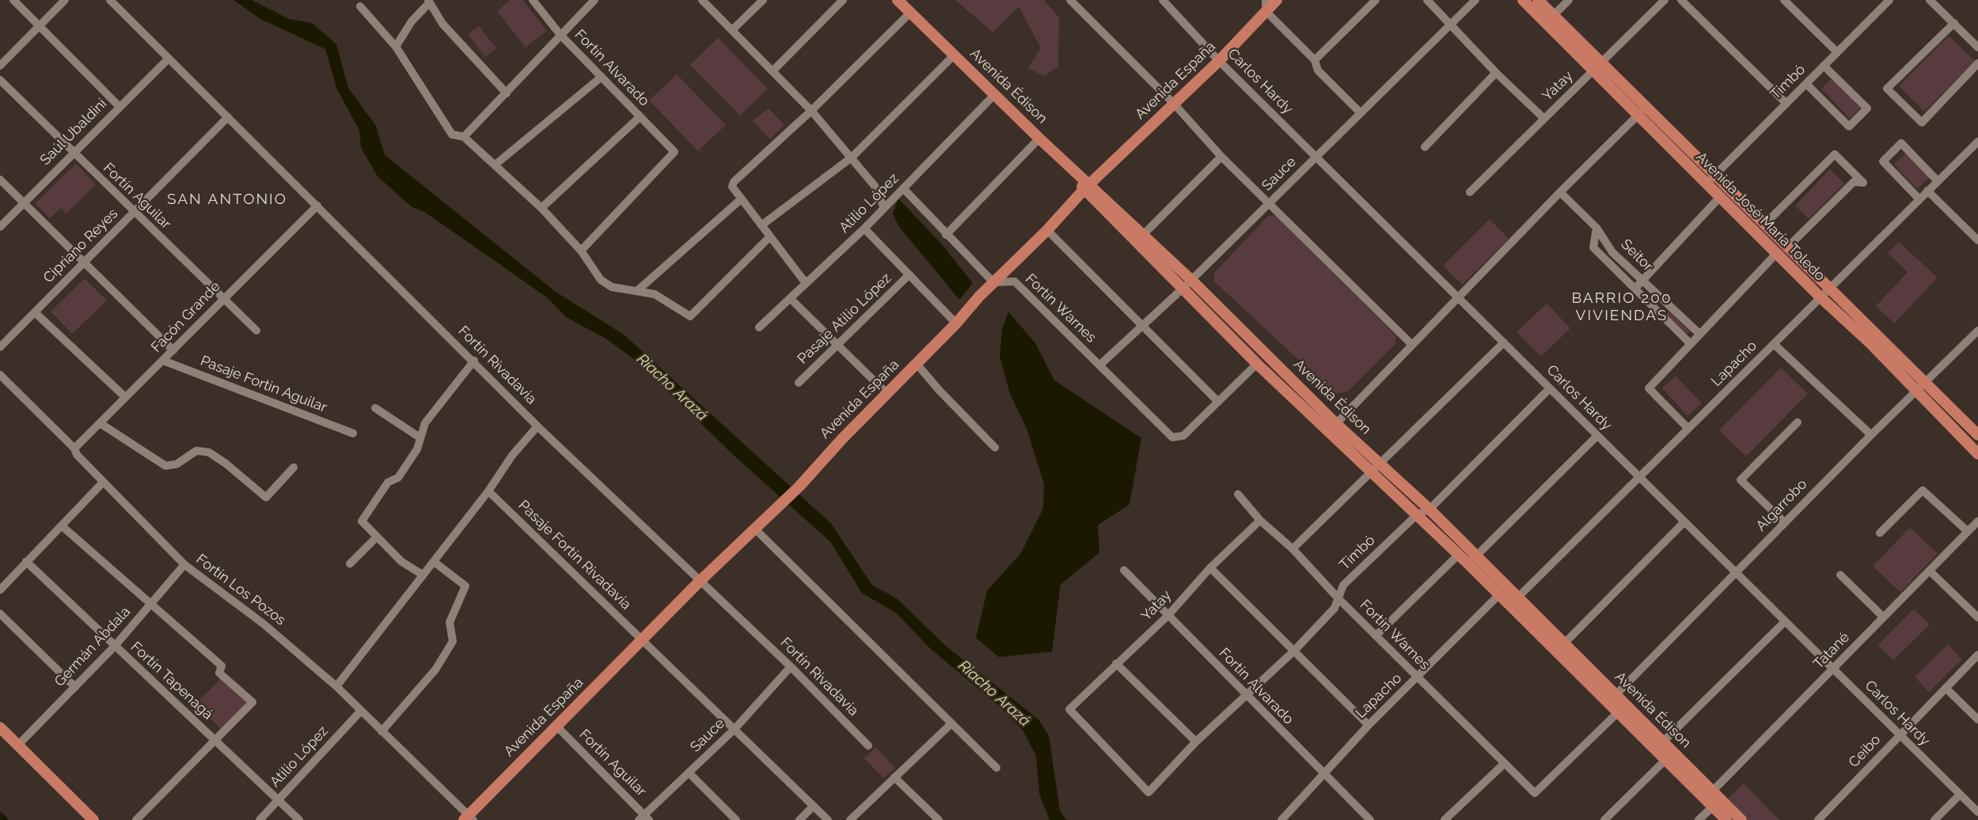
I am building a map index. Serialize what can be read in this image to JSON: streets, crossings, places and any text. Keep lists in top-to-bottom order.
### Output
{
  "streets": {
    "main road": ["Avenida España", "Avenida Édison", "Avenida José María Toledo"],
    "street": [
      "Fortín Alvarado",
      "Carlos Hardy",
      "Timbó",
      "Yatay",
      "Saúl Ubaldini",
      "Sauce",
      "Fortín Aguilar",
      "Atilio López",
      "Cipriano Reyes",
      "Seitor",
      "Fortín Warnes",
      "Facón Grande",
      "Pasaje Atilio López",
      "Lapacho",
      "Fortín Rivadavia",
      "Pasaje Fortin Aguilar",
      "Algarrobo",
      "Pasaje Fortín Rivadavia",
      "Fortín Los Pozos",
      "Germán Abdala",
      "Tatané",
      "Fortín Tapenagá",
      "Ceibo"
    ]
  },
  "crossings": [
    ["Fortín Alvarado", "Timbó"],
    ["Fortín Alvarado", "Yatay"],
    ["Fortín Alvarado", "Lapacho"],
    ["Avenida España", "Carlos Hardy"],
    ["Avenida España", "Avenida Édison"],
    ["Avenida España", "Fortín Aguilar"],
    ["Avenida España", "Fortín Warnes"],
    ["Avenida España", "Fortín Rivadavia"],
    ["Avenida España", "Pasaje Fortín Rivadavia"],
    ["Avenida España", "Fortín Los Pozos"],
    ["Carlos Hardy", "Timbó"],
    ["Carlos Hardy", "Sauce"],
    ["Carlos Hardy", "Lapacho"],
    ["Carlos Hardy", "Algarrobo"],
    ["Carlos Hardy", "Tatané"],
    ["Carlos Hardy", "Ceibo"],
    ["Timbó", "Avenida Édison"],
    ["Timbó", "Yatay"],
    ["Timbó", "Avenida José María Toledo"],
    ["Timbó", "Fortín Warnes"],
    ["Avenida Édison", "Sauce"],
    ["Avenida Édison", "Atilio López"],
    ["Avenida Édison", "Fortín Warnes"],
    ["Avenida Édison", "Lapacho"],
    ["Avenida Édison", "Algarrobo"],
    ["Avenida Édison", "Tatané"],
    ["Yatay", "Avenida José María Toledo"],
    ["Yatay", "Fortín Warnes"],
    ["Saúl Ubaldini", "Fortín Aguilar"],
    ["Saúl Ubaldini", "Fortín Rivadavia"],
    ["Sauce", "Fortín Aguilar"],
    ["Sauce", "Fortín Warnes"],
    ["Sauce", "Fortín Rivadavia"],
    ["Sauce", "Pasaje Fortín Rivadavia"],
    ["Fortín Aguilar", "Cipriano Reyes"],
    ["Fortín Aguilar", "Facón Grande"],
    ["Atilio López", "Fortín Los Pozos"],
    ["Atilio López", "Fortín Tapenagá"],
    ["Avenida José María Toledo", "Lapacho"],
    ["Avenida José María Toledo", "Algarrobo"],
    ["Cipriano Reyes", "Fortín Rivadavia"],
    ["Fortín Warnes", "Lapacho"],
    ["Facón Grande", "Fortín Rivadavia"],
    ["Facón Grande", "Pasaje Fortin Aguilar"],
    ["Facón Grande", "Fortín Los Pozos"],
    ["Fortín Los Pozos", "Germán Abdala"],
    ["Germán Abdala", "Fortín Tapenagá"]
  ],
  "districts": ["SAN ANTONIO", "BARRIO 200 VIVIENDAS"],
  "water": ["Riacho Arazá"]
}
